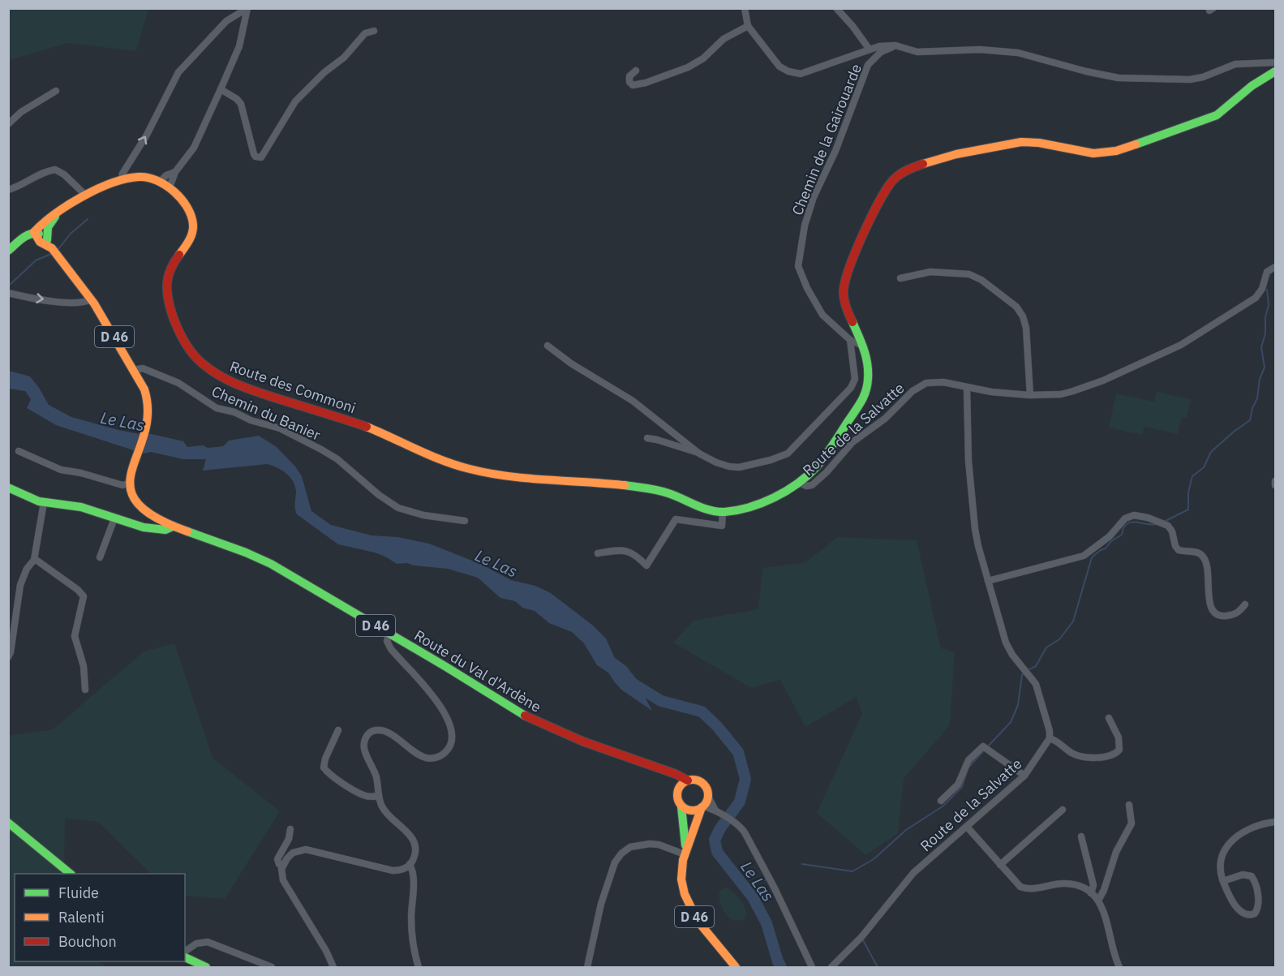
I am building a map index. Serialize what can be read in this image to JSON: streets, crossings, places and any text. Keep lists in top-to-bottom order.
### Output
{
  "streets": {
    "street": [
      "Chemin de la Gairouarde",
      "D 46",
      "Route des Commoni",
      "Chemin du Banier",
      "Route de la Salvatte",
      "Route du Val d'Ardène"
    ]
  },
  "crossings": [
    ["D 46", "Route des Commoni"],
    ["D 46", "Chemin du Banier"],
    ["D 46", "Route du Val d'Ardène"]
  ],
  "water": ["Le Las"],
  "legend": ["Fluide", "Ralenti", "Bouchon"]
}
